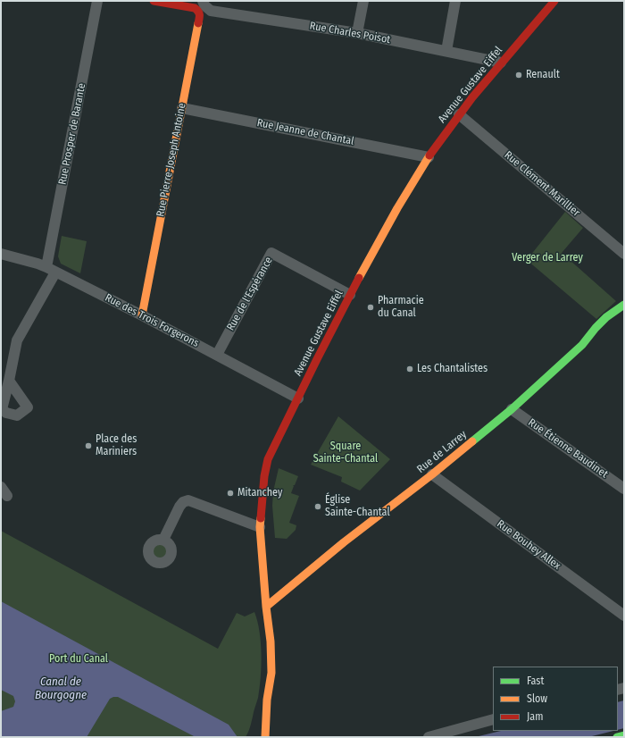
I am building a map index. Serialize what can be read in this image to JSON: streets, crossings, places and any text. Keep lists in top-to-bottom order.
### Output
{
  "streets": {
    "street": [
      "Rue Charles Poisot",
      "Avenue Gustave Eiffel",
      "Rue Jeanne de Chantal",
      "Rue Prosper de Barante",
      "Rue Pierre-Joseph Antoine",
      "Rue Clément Marillier",
      "Rue de l'Espérance",
      "Rue des Trois Forgerons",
      "Rue Étienne Baudinet",
      "Rue de Larrey",
      "Rue Bouhey Allex"
    ]
  },
  "crossings": [
    ["Rue Charles Poisot", "Avenue Gustave Eiffel"],
    ["Rue Charles Poisot", "Rue Pierre-Joseph Antoine"],
    ["Avenue Gustave Eiffel", "Rue Jeanne de Chantal"],
    ["Avenue Gustave Eiffel", "Rue Clément Marillier"],
    ["Avenue Gustave Eiffel", "Rue de l'Espérance"],
    ["Avenue Gustave Eiffel", "Rue des Trois Forgerons"],
    ["Avenue Gustave Eiffel", "Rue de Larrey"],
    ["Rue Jeanne de Chantal", "Rue Pierre-Joseph Antoine"],
    ["Rue Prosper de Barante", "Rue des Trois Forgerons"],
    ["Rue Pierre-Joseph Antoine", "Rue des Trois Forgerons"],
    ["Rue de l'Espérance", "Rue des Trois Forgerons"],
    ["Rue Étienne Baudinet", "Rue de Larrey"],
    ["Rue de Larrey", "Rue Bouhey Allex"]
  ],
  "water": ["Canal de Bourgogne"],
  "parks": ["Verger de Larrey", "Square Sainte-Chantal", "Port du Canal"],
  "places": [
    "Renault",
    "Pharmacie du Canal",
    "Les Chantalistes",
    "Place des Mariniers",
    "Mitanchey",
    "Église Sainte-Chantal"
  ],
  "legend": ["Fast", "Slow", "Jam"]
}
